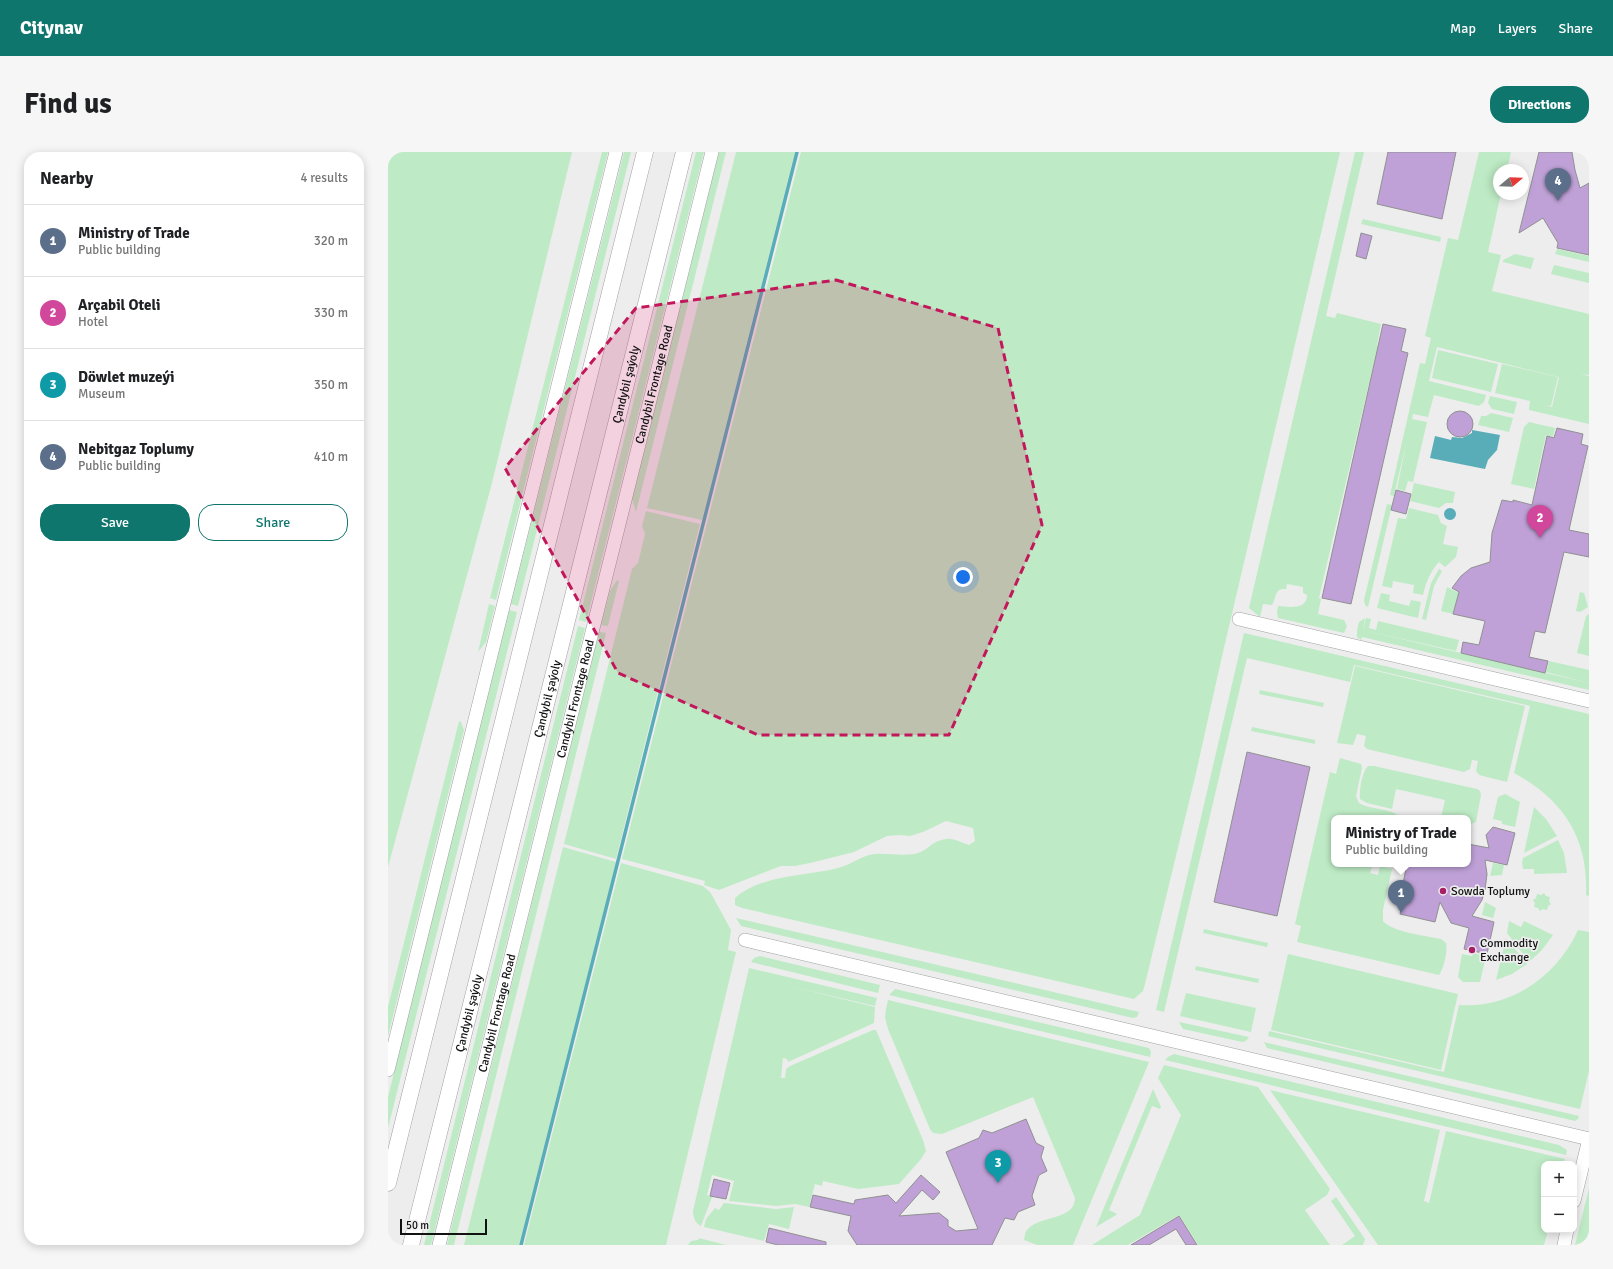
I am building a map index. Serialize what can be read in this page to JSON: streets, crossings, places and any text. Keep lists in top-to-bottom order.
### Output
{
  "streets": {
    "main road": ["Çandybil şaýoly"],
    "street": ["Candybil Frontage Road"]
  },
  "places": ["Sowda Toplumy", "Commodity Exchange"],
  "scale_bar": "50 m",
  "north": "right",
  "page": {
    "header": "Citynav",
    "nav": ["Map", "Layers", "Share"],
    "buttons": [
      "Directions",
      ["Save", "Share"]
    ],
    "title": "Find us",
    "heading": ["Nearby", "4 results"],
    "pins": [
      "4",
      "2",
      "1",
      "3"
    ],
    "list": [
      {
        "mark": "1",
        "name": "Ministry of Trade",
        "note": "Public building",
        "value": "320 m"
      },
      {
        "mark": "2",
        "name": "Arçabil Oteli",
        "note": "Hotel",
        "value": "330 m"
      },
      {
        "mark": "3",
        "name": "Döwlet muzeýi",
        "note": "Museum",
        "value": "350 m"
      },
      {
        "mark": "4",
        "name": "Nebitgaz Toplumy",
        "note": "Public building",
        "value": "410 m"
      }
    ],
    "popup": ["Ministry of Trade", "Public building"],
    "map_buttons": ["+", "−"],
    "scale": "50 m"
  }
}
